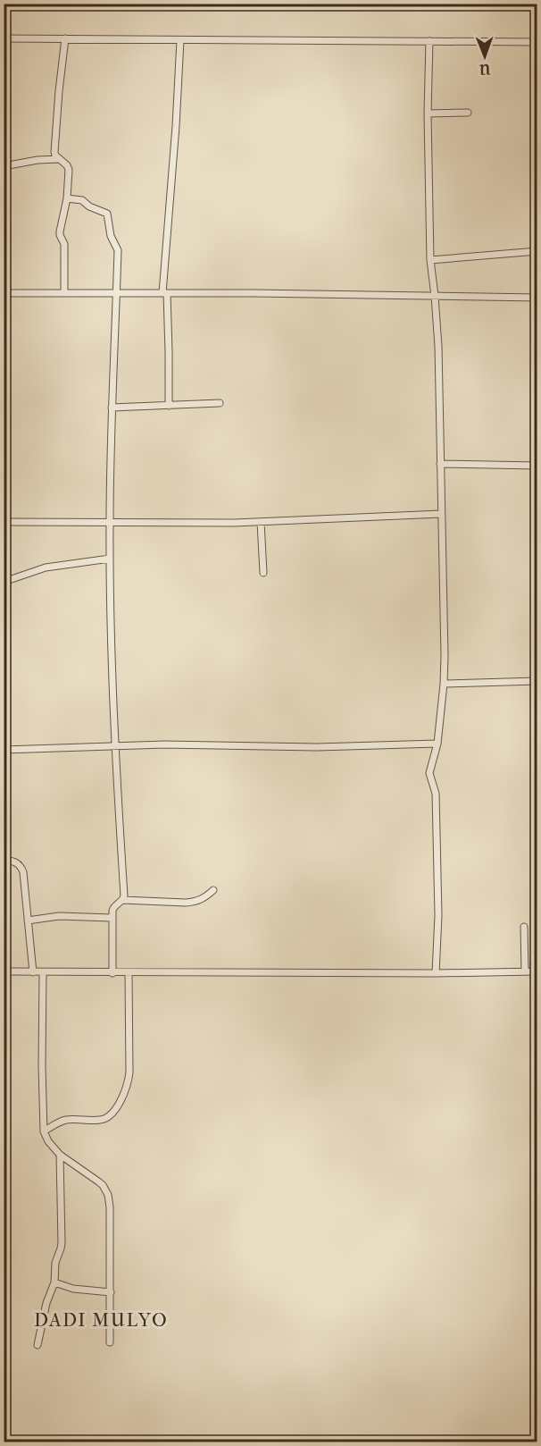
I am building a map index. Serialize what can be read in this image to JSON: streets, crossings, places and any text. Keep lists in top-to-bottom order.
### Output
{
  "districts": ["DADI MULYO"],
  "north": "bottom"
}
